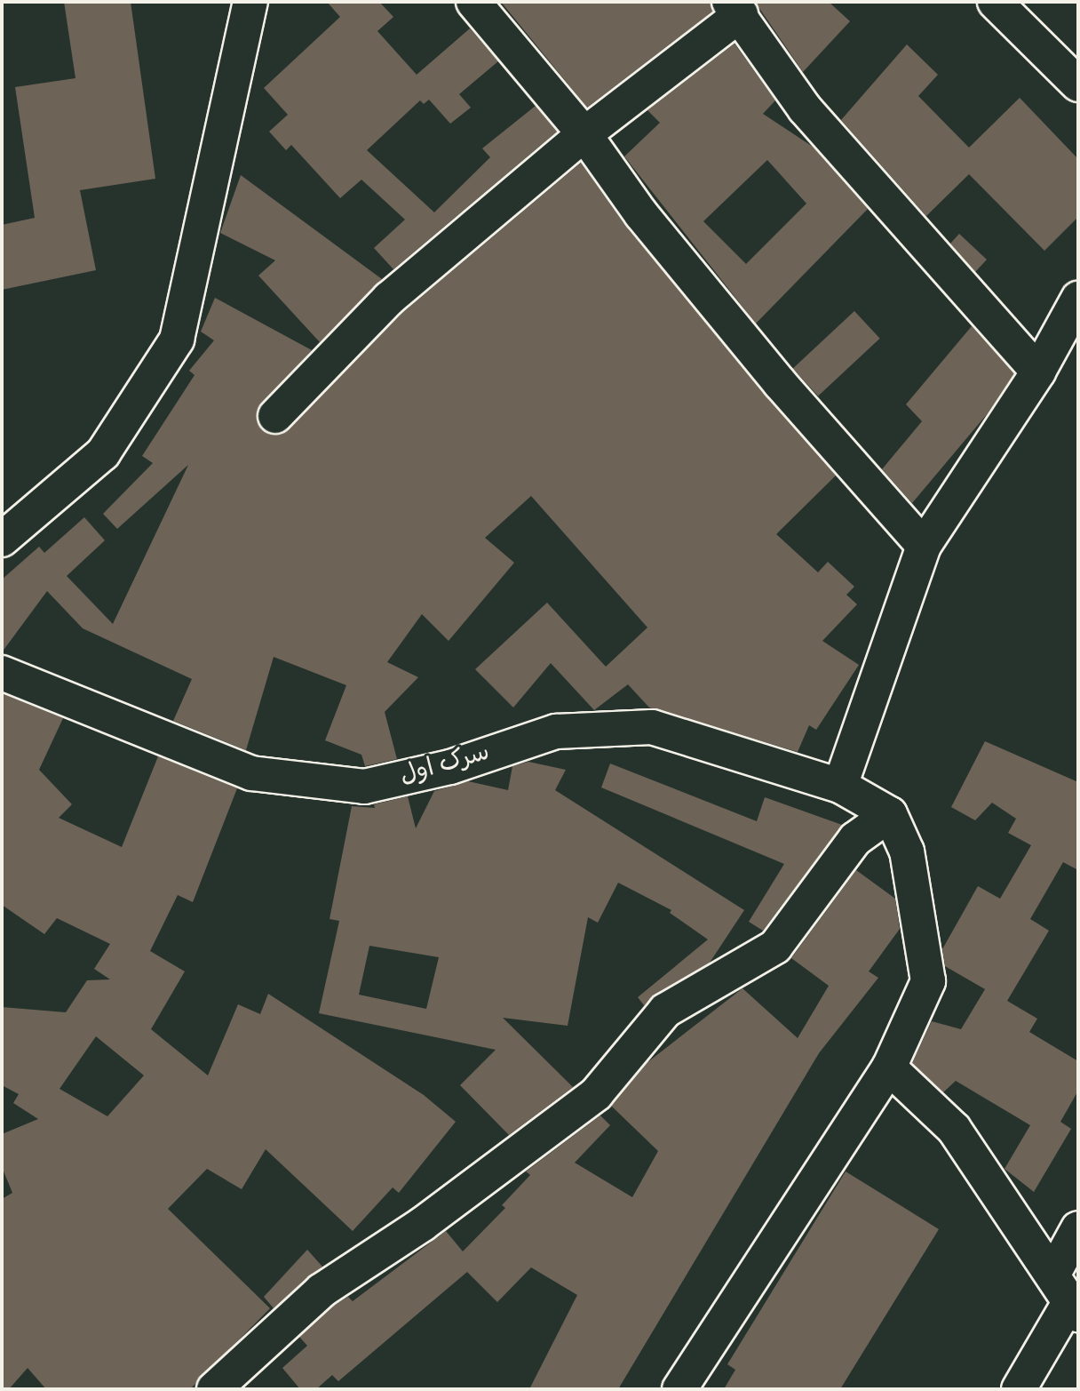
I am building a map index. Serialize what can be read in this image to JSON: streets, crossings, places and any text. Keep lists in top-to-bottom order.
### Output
{
  "streets": {
    "street": ["سرک اول"]
  }
}
